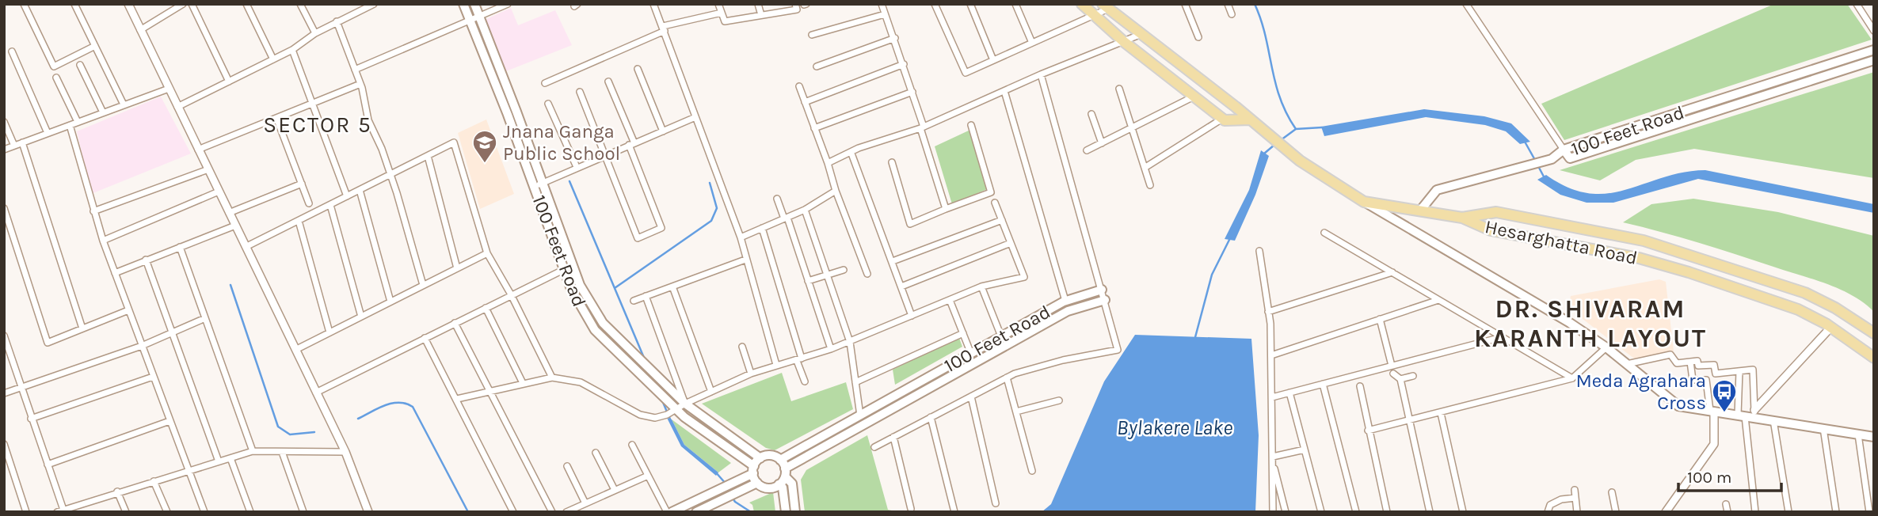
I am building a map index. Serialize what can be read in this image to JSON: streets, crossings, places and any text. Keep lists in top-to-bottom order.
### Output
{
  "streets": {
    "main road": ["100 Feet Road", "Hesarghatta Road"]
  },
  "districts": ["SECTOR 5", "DR. SHIVARAM KARANTH LAYOUT"],
  "water": ["Bylakere Lake"],
  "places": {
    "school or university": ["Jnana Ganga Public School"],
    "bus stop": ["Meda Agrahara Cross"]
  },
  "scale_bar": "100 m"
}
